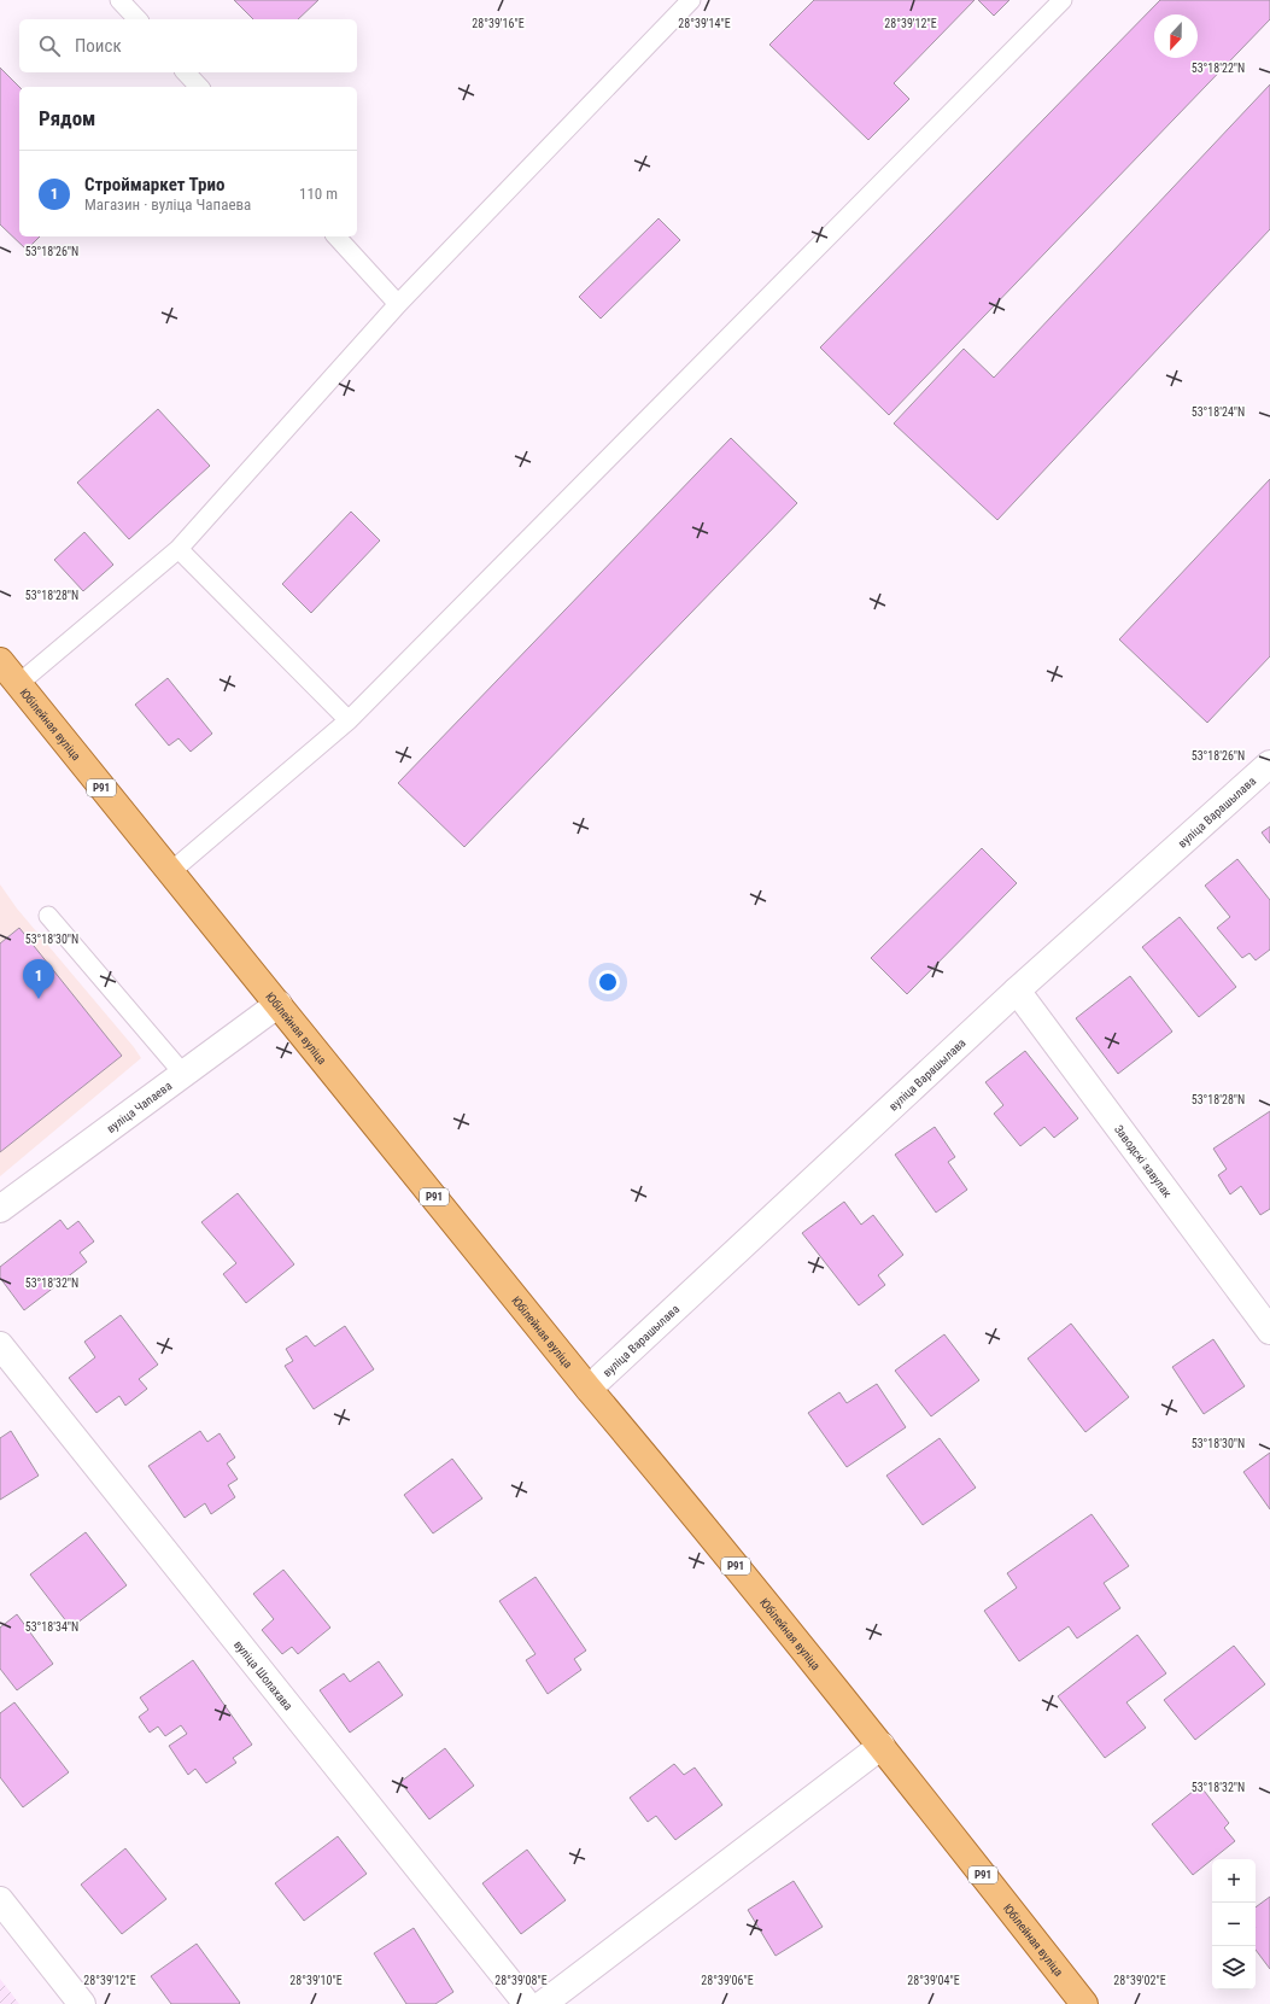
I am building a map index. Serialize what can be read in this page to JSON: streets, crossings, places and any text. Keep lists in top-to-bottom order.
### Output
{
  "streets": {
    "main road": ["Юбілейная вуліца", "Р91"],
    "street": [
      "вуліца Варашылава",
      "вуліца Чапаева",
      "Заводскі завулак",
      "вуліца Шолахава"
    ]
  },
  "crossings": [
    ["Юбілейная вуліца", "вуліца Варашылава"],
    ["Юбілейная вуліца", "вуліца Чапаева"],
    ["вуліца Варашылава", "Заводскі завулак"]
  ],
  "north": "bottom",
  "page": {
    "search": "Поиск",
    "heading": "Рядом",
    "list": [
      {
        "mark": "1",
        "name": "Строймаркет Трио",
        "note": "Магазин · вуліца Чапаева",
        "value": "110 m"
      }
    ],
    "pins": "1",
    "map_buttons": ["+", "−"]
  },
  "coordinates": [
    "28°39'16\"E",
    "28°39'14\"E",
    "28°39'12\"E",
    "53°18'22\"N",
    "53°18'26\"N",
    "53°18'24\"N",
    "53°18'28\"N",
    "53°18'30\"N",
    "53°18'32\"N",
    "53°18'34\"N",
    "28°39'10\"E",
    "28°39'08\"E",
    "28°39'06\"E",
    "28°39'04\"E",
    "28°39'02\"E"
  ]
}
